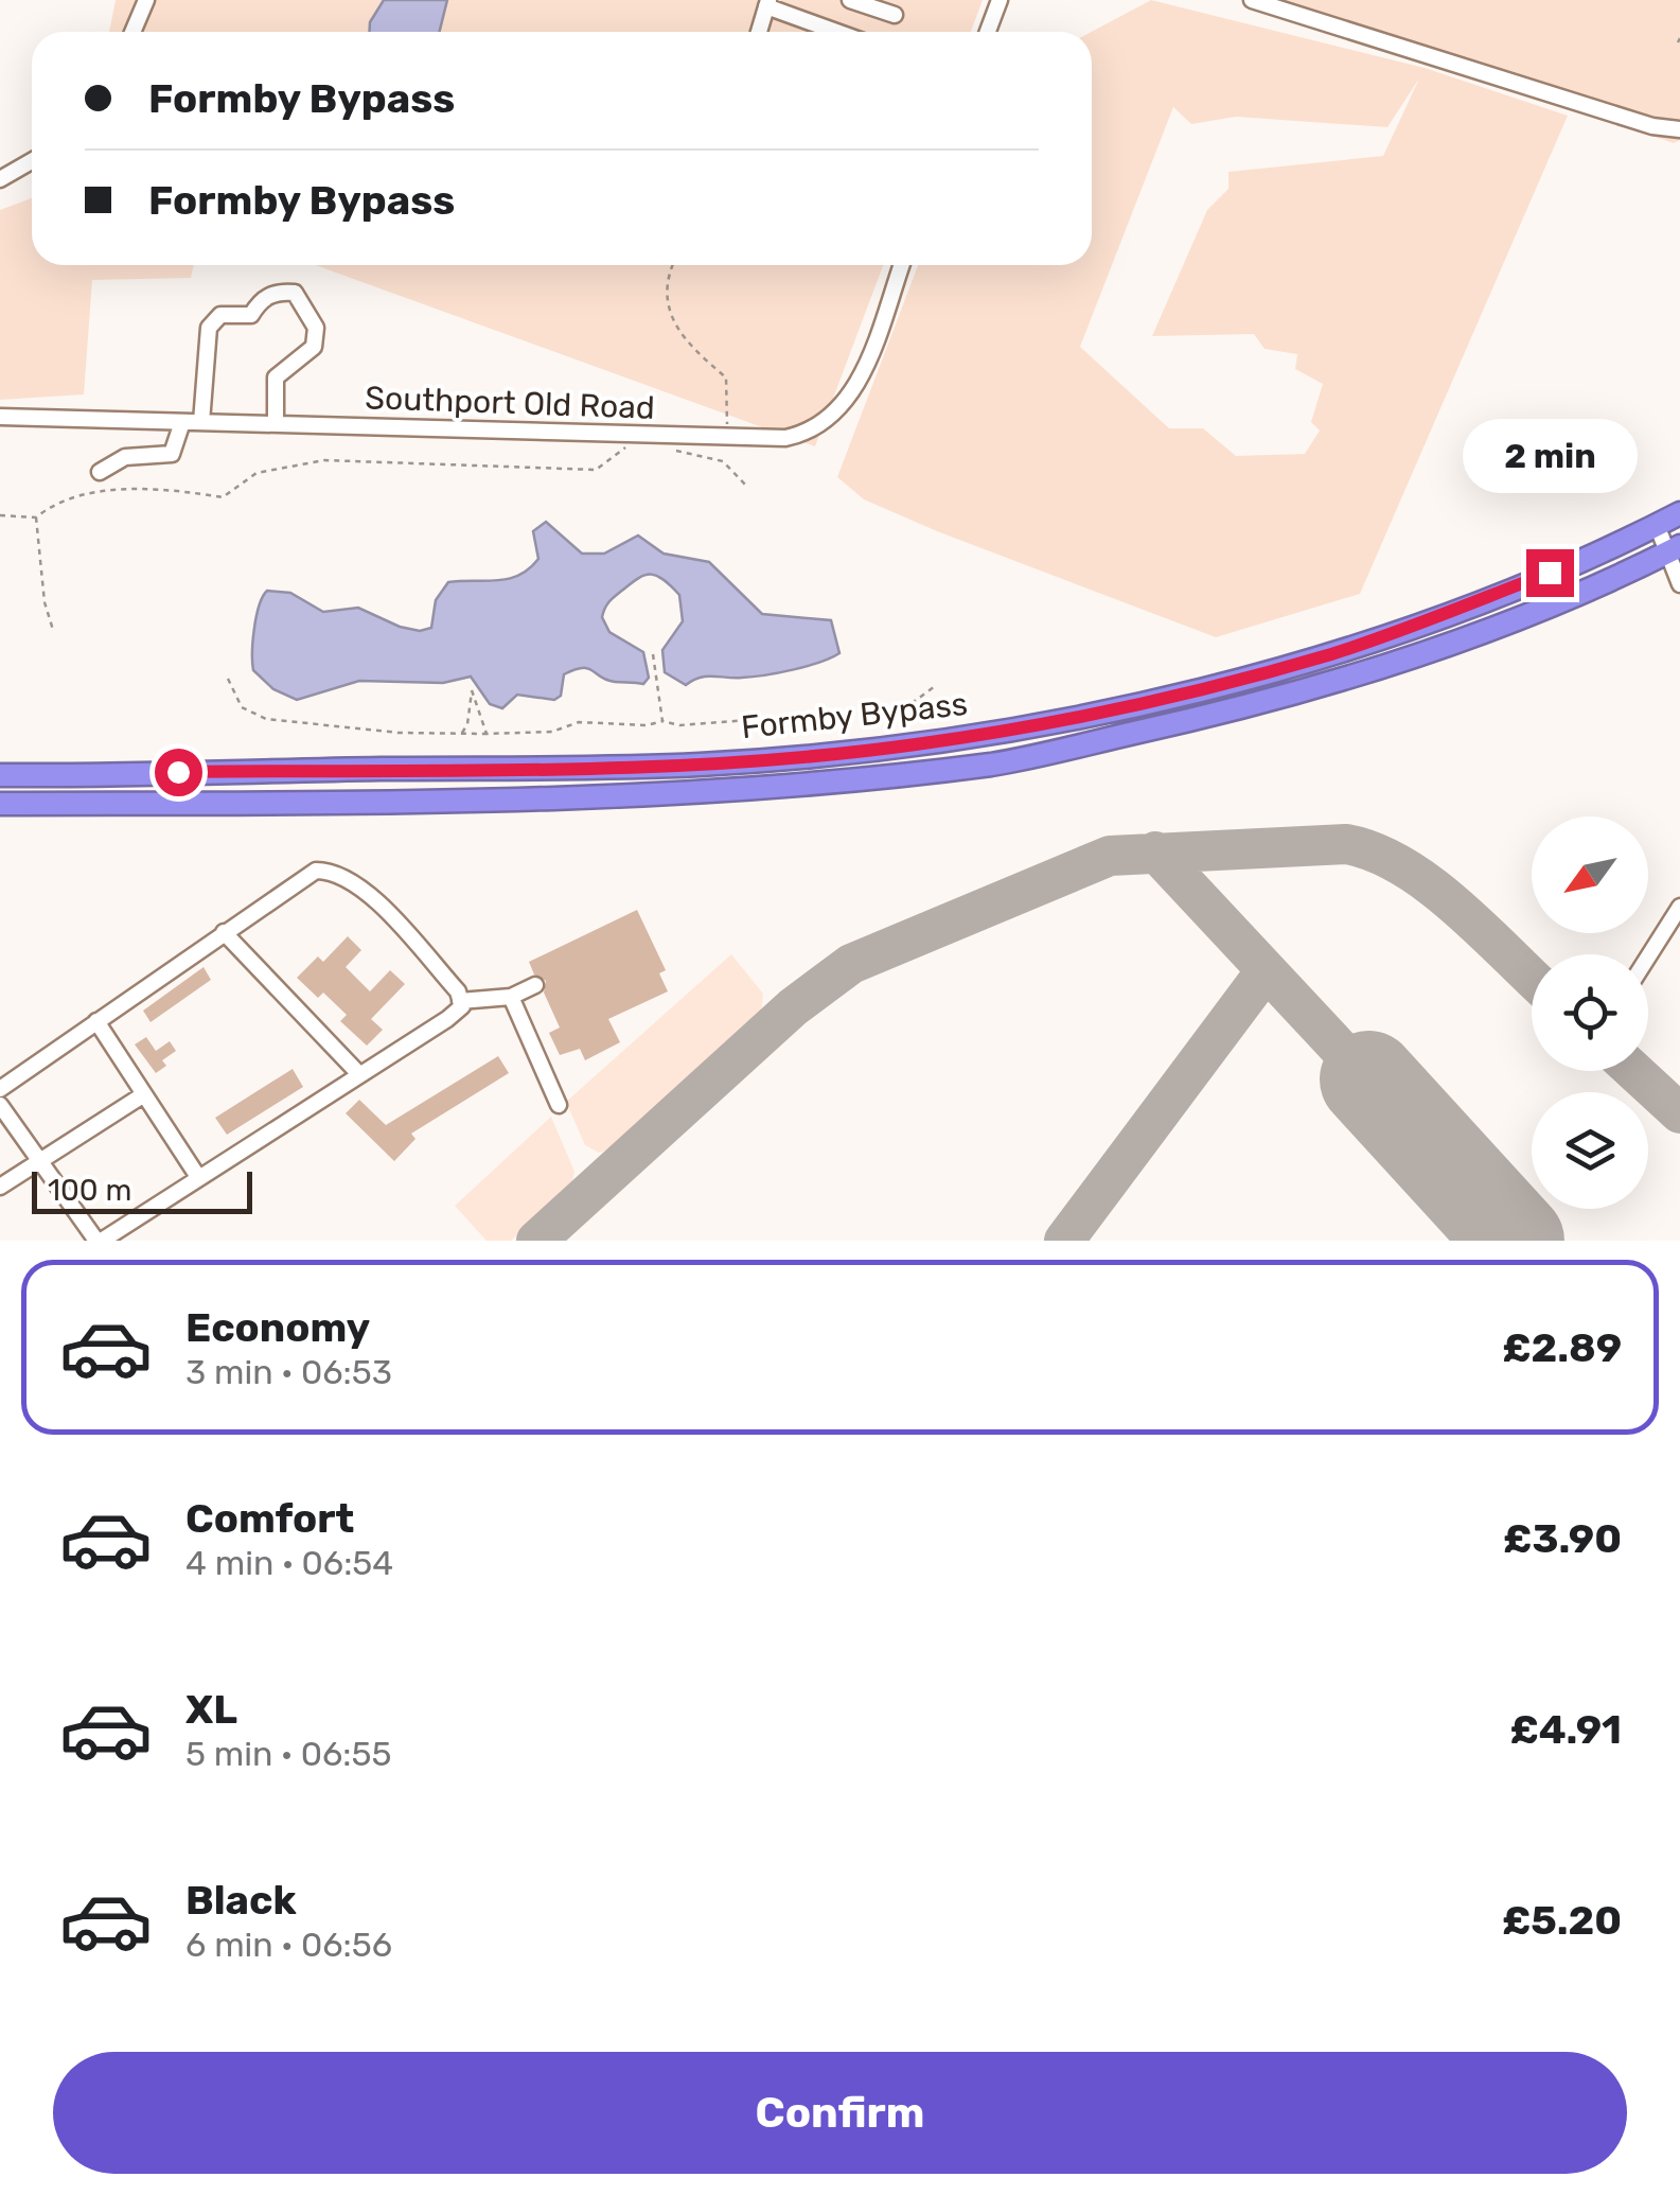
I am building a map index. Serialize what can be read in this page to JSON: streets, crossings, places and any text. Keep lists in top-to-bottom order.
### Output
{
  "streets": {
    "highway": ["Formby Bypass"],
    "street": ["Southport Old Road"]
  },
  "scale_bar": "100 m",
  "north": "bottom left",
  "page": {
    "banner": ["Formby Bypass", "Formby Bypass"],
    "bubble": "2 min",
    "scale": "100 m",
    "list": [
      {
        "name": "Economy",
        "note": "3 min · 06:53",
        "value": "£2.89"
      },
      {
        "name": "Comfort",
        "note": "4 min · 06:54",
        "value": "£3.90"
      },
      {
        "name": "XL",
        "note": "5 min · 06:55",
        "value": "£4.91"
      },
      {
        "name": "Black",
        "note": "6 min · 06:56",
        "value": "£5.20"
      }
    ],
    "buttons": "Confirm"
  }
}
